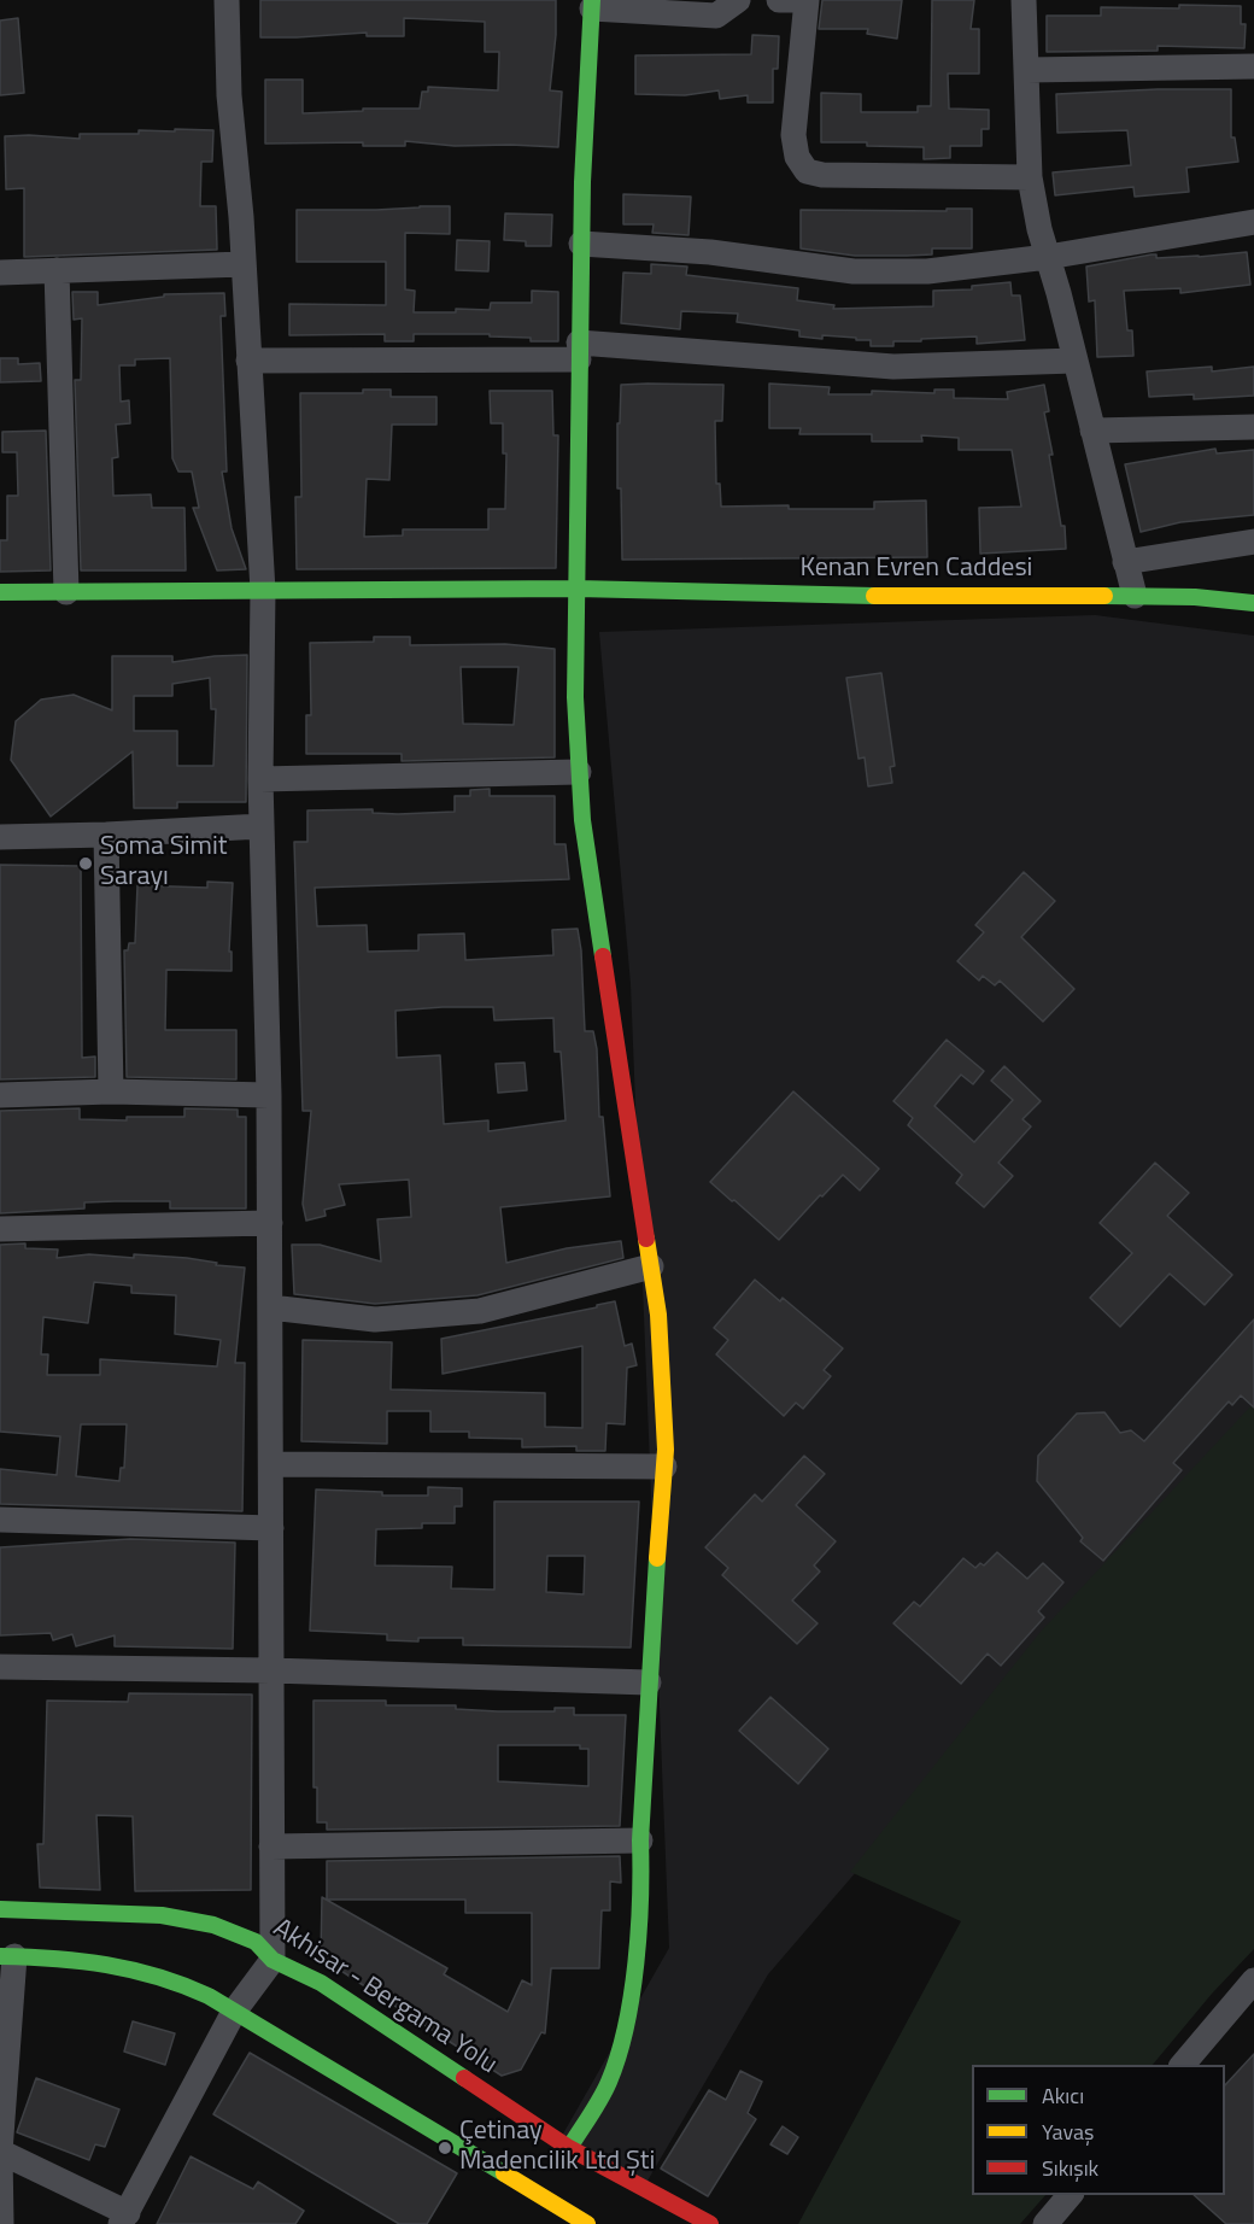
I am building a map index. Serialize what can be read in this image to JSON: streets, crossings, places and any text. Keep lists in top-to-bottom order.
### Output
{
  "streets": {
    "street": ["Kenan Evren Caddesi", "Akhisar - Bergama Yolu"]
  },
  "places": ["Soma Simit Sarayı", "Çetinay Madencilik Ltd Şti"],
  "legend": ["Akıcı", "Yavaş", "Sıkışık"]
}
